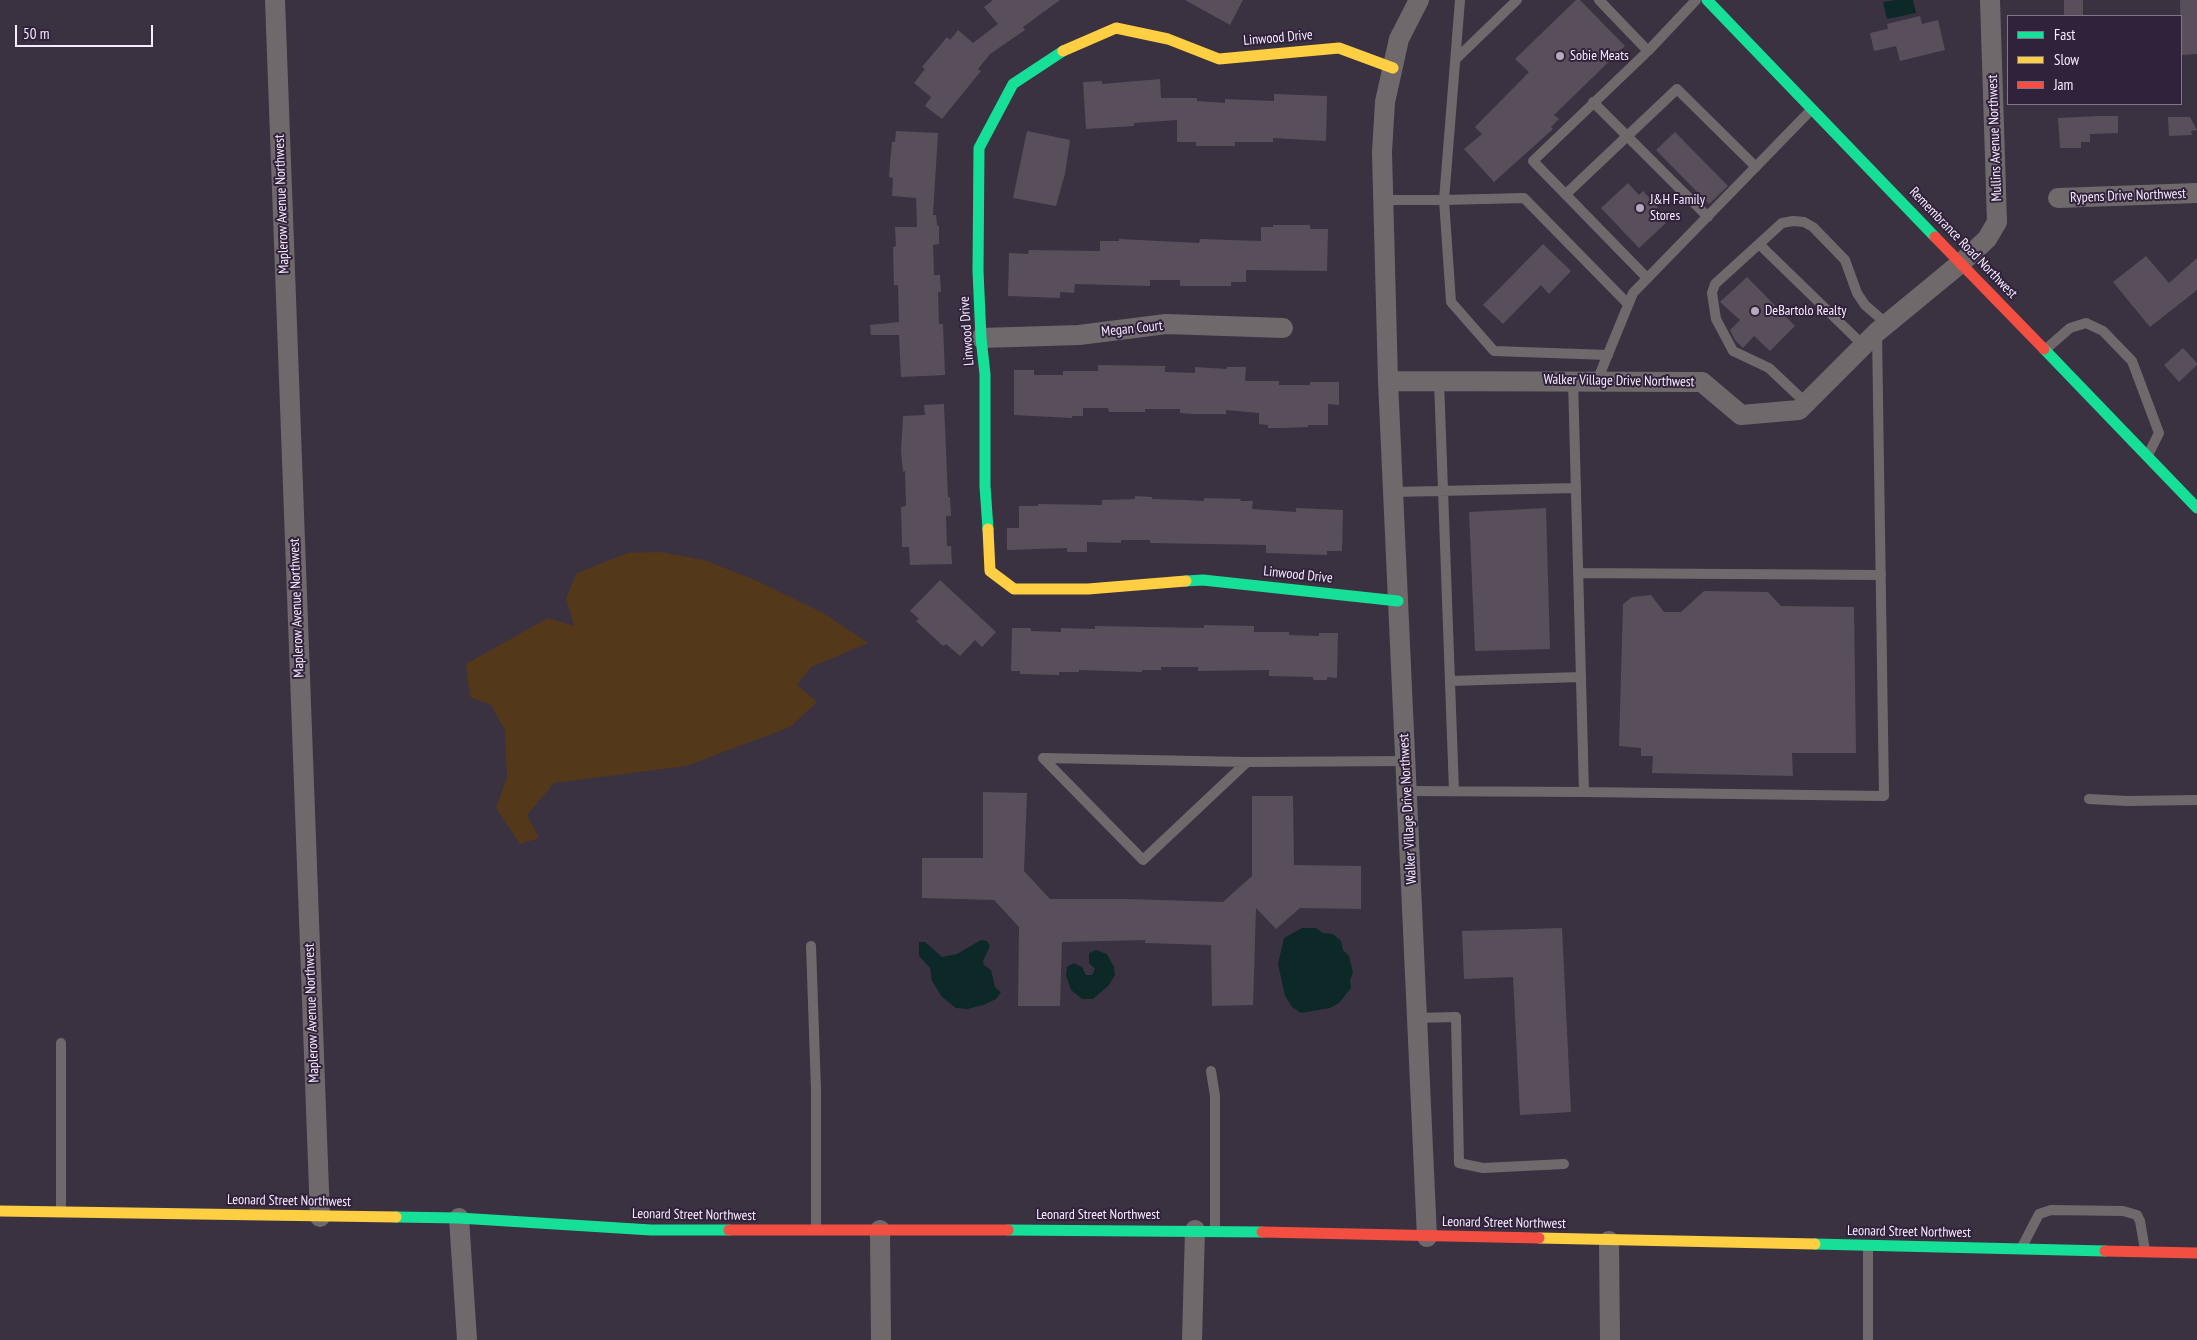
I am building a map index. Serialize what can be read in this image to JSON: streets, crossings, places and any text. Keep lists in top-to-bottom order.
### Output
{
  "streets": {
    "main road": ["Linwood Drive", "Remembrance Road Northwest", "Leonard Street Northwest"],
    "street": [
      "Mullins Avenue Northwest",
      "Rypens Drive Northwest",
      "Maplerow Avenue Northwest",
      "Megan Court",
      "Walker Village Drive Northwest"
    ]
  },
  "crossings": [
    ["Linwood Drive", "Megan Court"],
    ["Linwood Drive", "Walker Village Drive Northwest"],
    ["Mullins Avenue Northwest", "Remembrance Road Northwest"],
    ["Mullins Avenue Northwest", "Walker Village Drive Northwest"],
    ["Maplerow Avenue Northwest", "Leonard Street Northwest"],
    ["Remembrance Road Northwest", "Walker Village Drive Northwest"],
    ["Walker Village Drive Northwest", "Leonard Street Northwest"]
  ],
  "places": ["Sobie Meats", "J&H Family Stores", "DeBartolo Realty"],
  "legend": ["Fast", "Slow", "Jam"],
  "scale_bar": "50 m"
}
